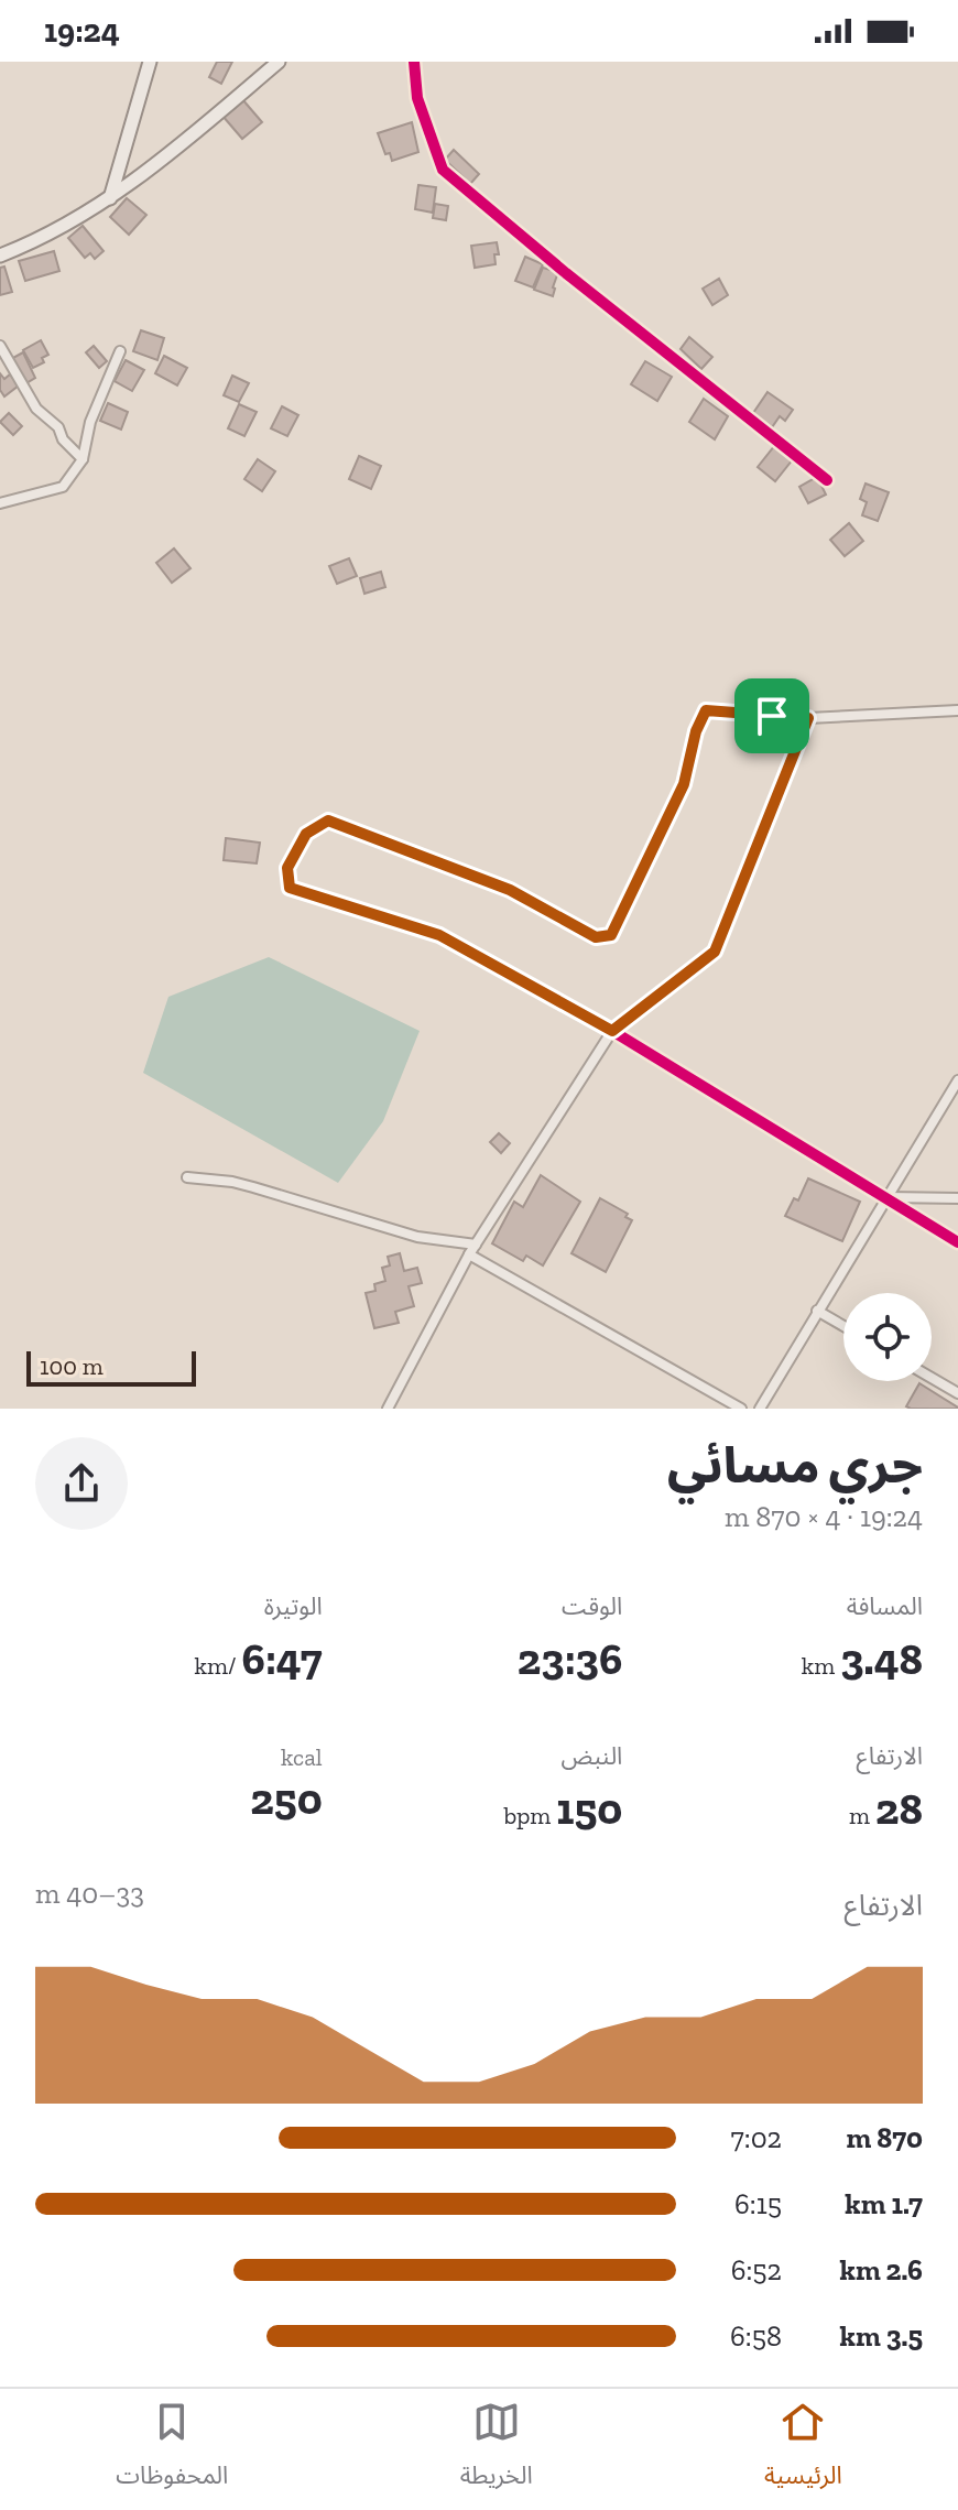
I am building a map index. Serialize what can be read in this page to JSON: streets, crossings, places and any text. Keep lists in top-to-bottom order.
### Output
{
  "scale_bar": "100 m",
  "page": {
    "status": "19:24",
    "scale": "100 m",
    "heading": ["جري مسائي", "19:24 · 4 × 870 m"],
    "stats": [
      ["المسافة", "3.48 km"],
      ["الوقت", "23:36"],
      ["الوتيرة", "6:47 /km"],
      ["الارتفاع", "28 m"],
      ["النبض", "150 bpm"],
      ["kcal", "250"]
    ],
    "chart": ["الارتفاع", "33–40 m"],
    "list": [
      {
        "name": "870 m",
        "note": "7:02"
      },
      {
        "name": "1.7 km",
        "note": "6:15"
      },
      {
        "name": "2.6 km",
        "note": "6:52"
      },
      {
        "name": "3.5 km",
        "note": "6:58"
      }
    ],
    "tabs": ["الرئيسية", "الخريطة", "المحفوظات"]
  }
}
